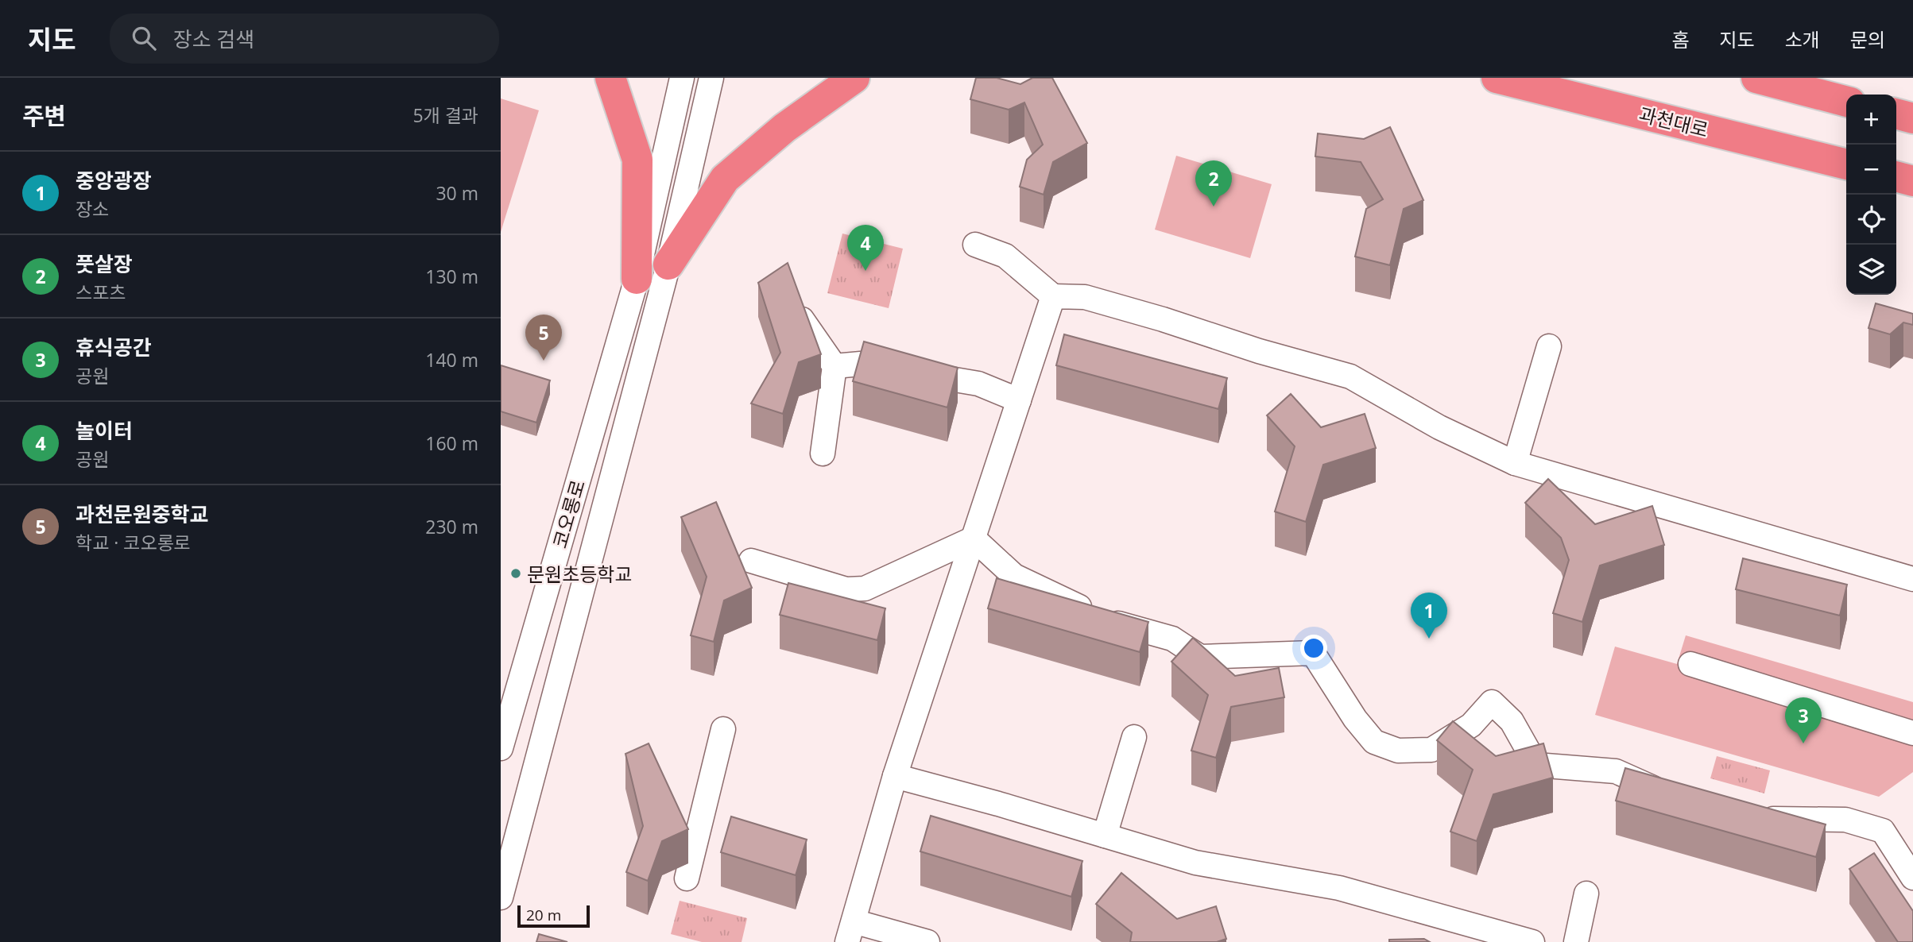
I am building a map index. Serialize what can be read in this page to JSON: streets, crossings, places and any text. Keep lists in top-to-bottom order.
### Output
{
  "streets": {
    "highway": ["과천대로"],
    "street": ["코오롱로"]
  },
  "places": ["문원초등학교"],
  "scale_bar": "20 m",
  "page": {
    "header": "지도",
    "search": "장소 검색",
    "nav": [
      "홈",
      "지도",
      "소개",
      "문의"
    ],
    "heading": ["주변", "5개 결과"],
    "map_buttons": ["+", "−"],
    "list": [
      {
        "mark": "1",
        "name": "중앙광장",
        "note": "장소",
        "value": "30 m"
      },
      {
        "mark": "2",
        "name": "풋살장",
        "note": "스포츠",
        "value": "130 m"
      },
      {
        "mark": "3",
        "name": "휴식공간",
        "note": "공원",
        "value": "140 m"
      },
      {
        "mark": "4",
        "name": "놀이터",
        "note": "공원",
        "value": "160 m"
      },
      {
        "mark": "5",
        "name": "과천문원중학교",
        "note": "학교 · 코오롱로",
        "value": "230 m"
      }
    ],
    "pins": [
      "2",
      "4",
      "5",
      "1",
      "3"
    ],
    "scale": "20 m"
  }
}
